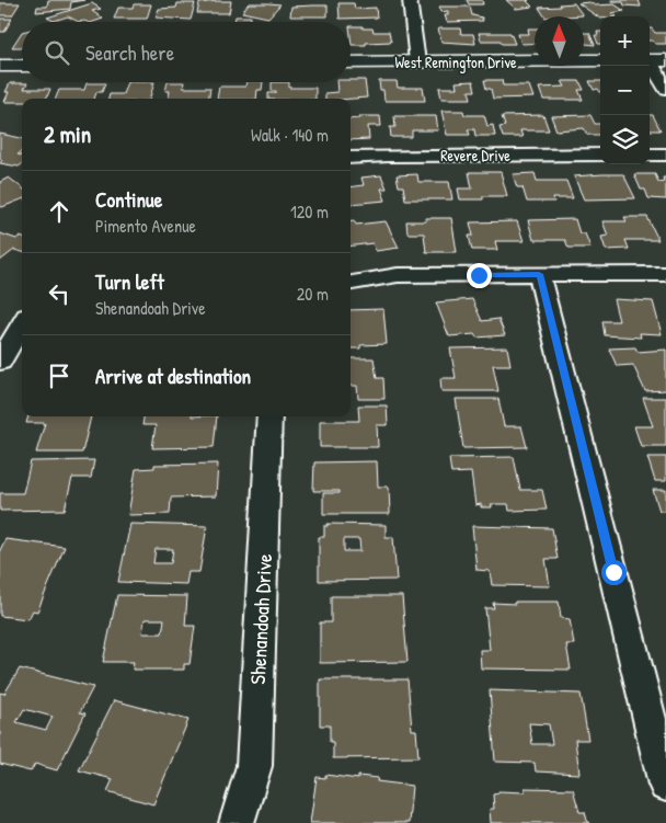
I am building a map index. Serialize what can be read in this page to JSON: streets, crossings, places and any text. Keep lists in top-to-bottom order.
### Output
{
  "streets": {
    "street": ["West Remington Drive", "Revere Drive", "Shenandoah Drive"]
  },
  "north": "top",
  "page": {
    "map_buttons": ["+", "−"],
    "search": "Search here",
    "heading": ["2 min", "Walk · 140 m"],
    "list": [
      ["Continue", "Pimento Avenue", "120 m"],
      ["Turn left", "Shenandoah Drive", "20 m"],
      "Arrive at destination"
    ]
  }
}
